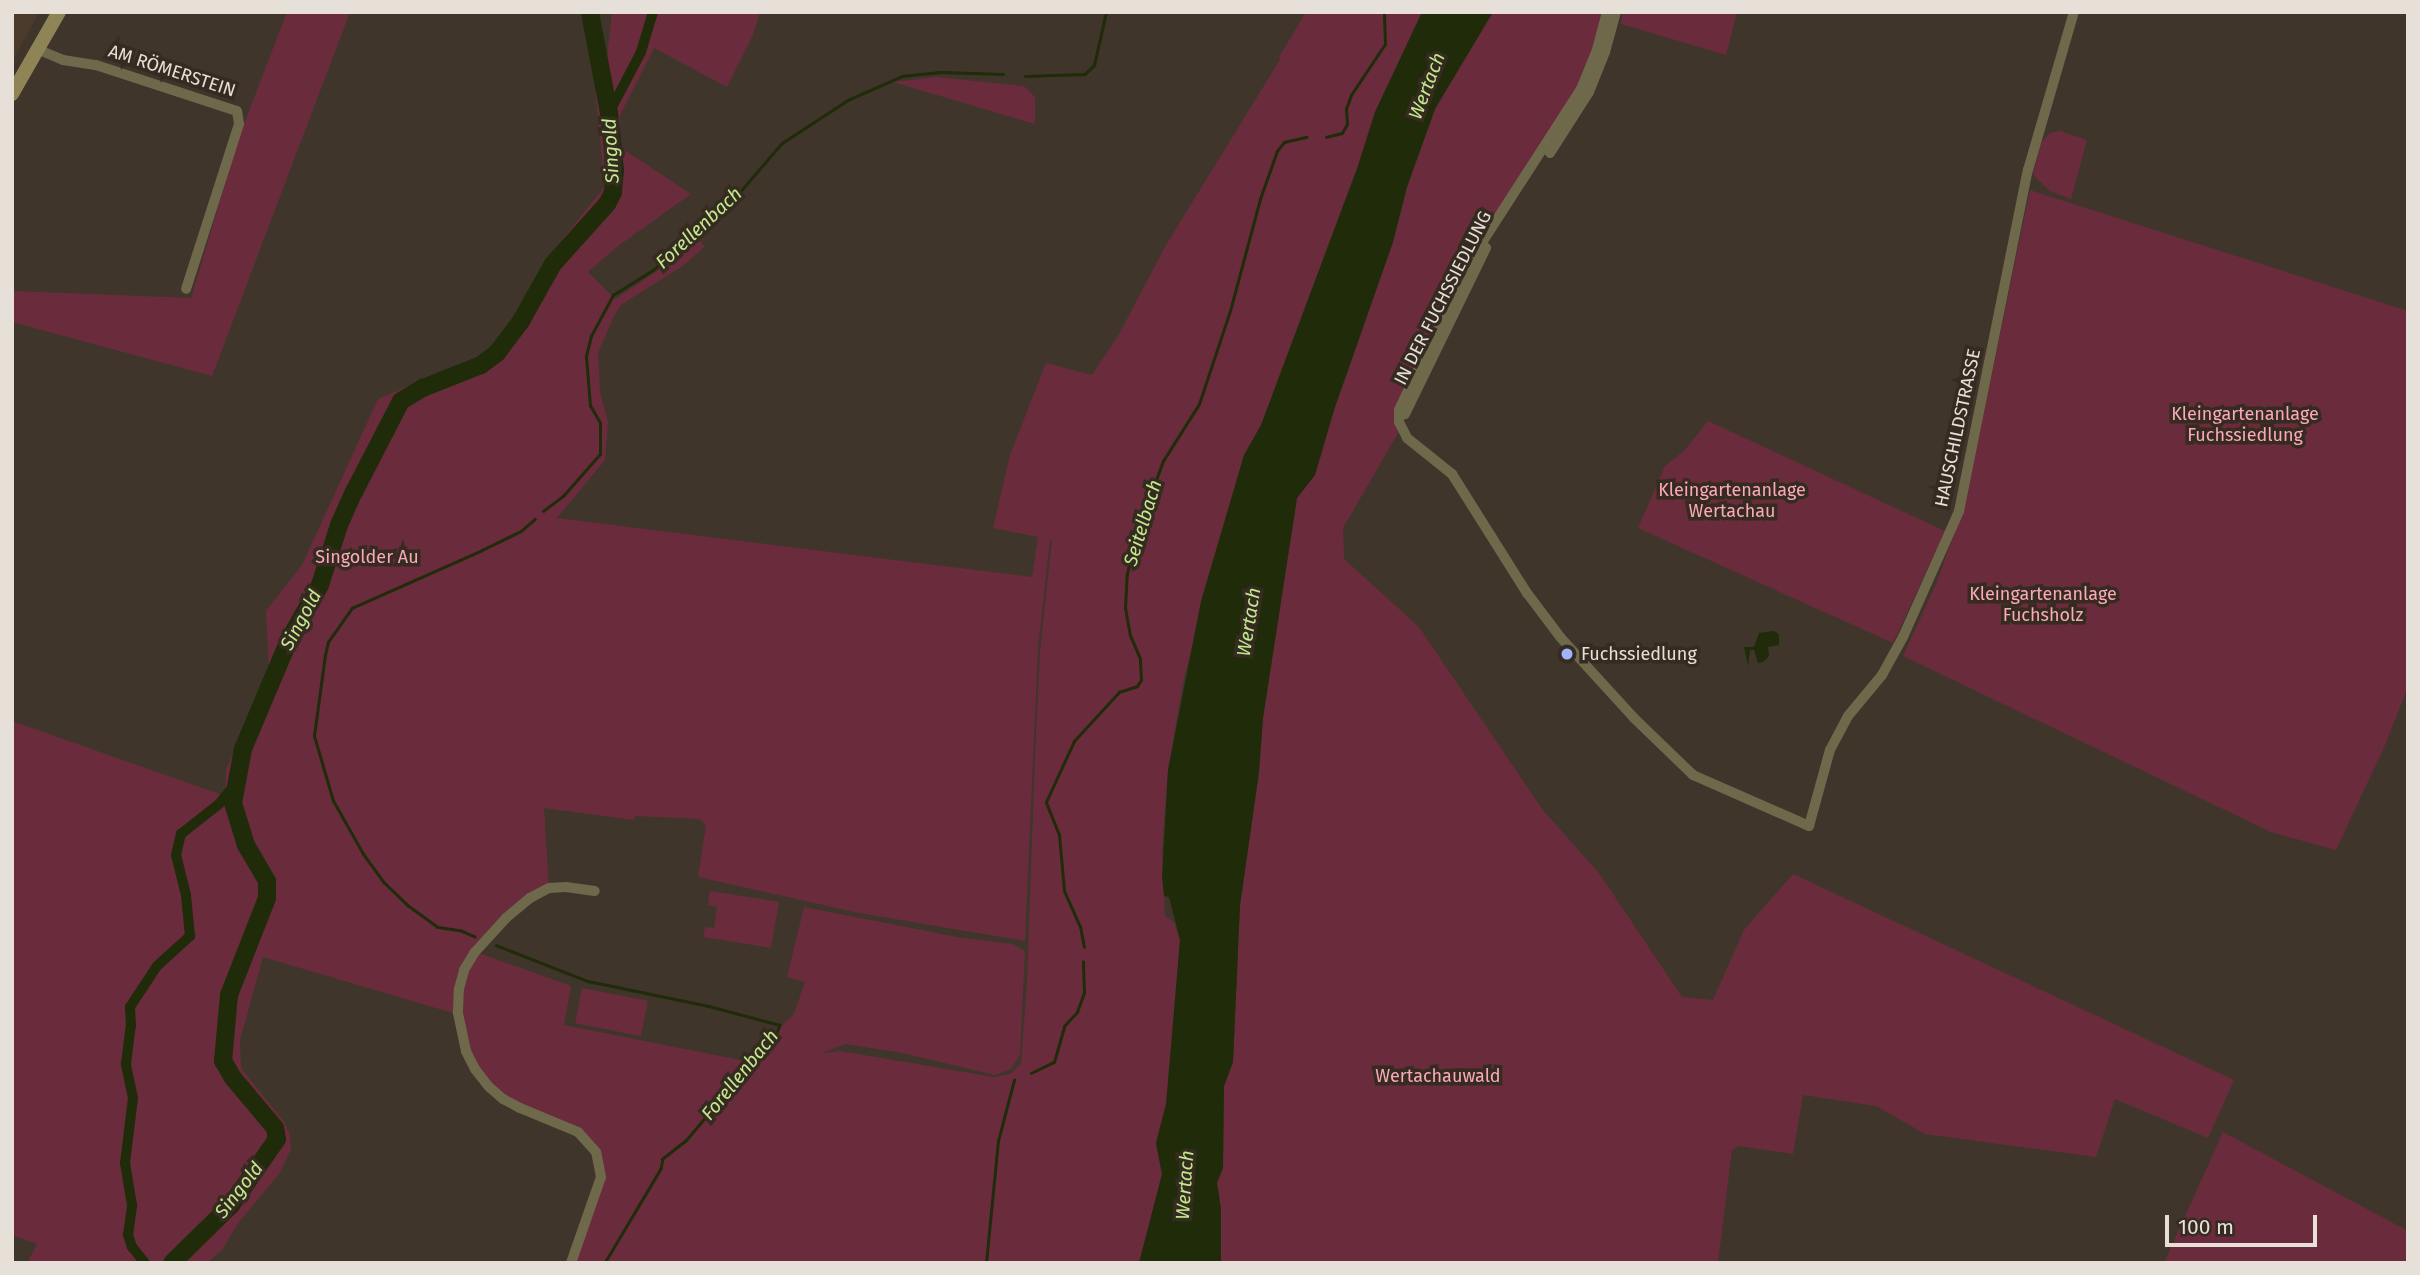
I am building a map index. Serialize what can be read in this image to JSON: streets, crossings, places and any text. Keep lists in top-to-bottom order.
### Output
{
  "streets": {
    "street": ["AM RÖMERSTEIN", "IN DER FUCHSSIEDLUNG", "HAUSCHILDSTRASSE"]
  },
  "crossings": [
    ["IN DER FUCHSSIEDLUNG", "HAUSCHILDSTRASSE"]
  ],
  "water": [
    "Wertach",
    "Singold",
    "Forellenbach",
    "Seitelbach"
  ],
  "parks": [
    "Kleingartenanlage Fuchssiedlung",
    "Kleingartenanlage Wertachau",
    "Singolder Au",
    "Kleingartenanlage Fuchsholz",
    "Wertachauwald"
  ],
  "places": ["Fuchssiedlung"],
  "scale_bar": "100 m"
}
